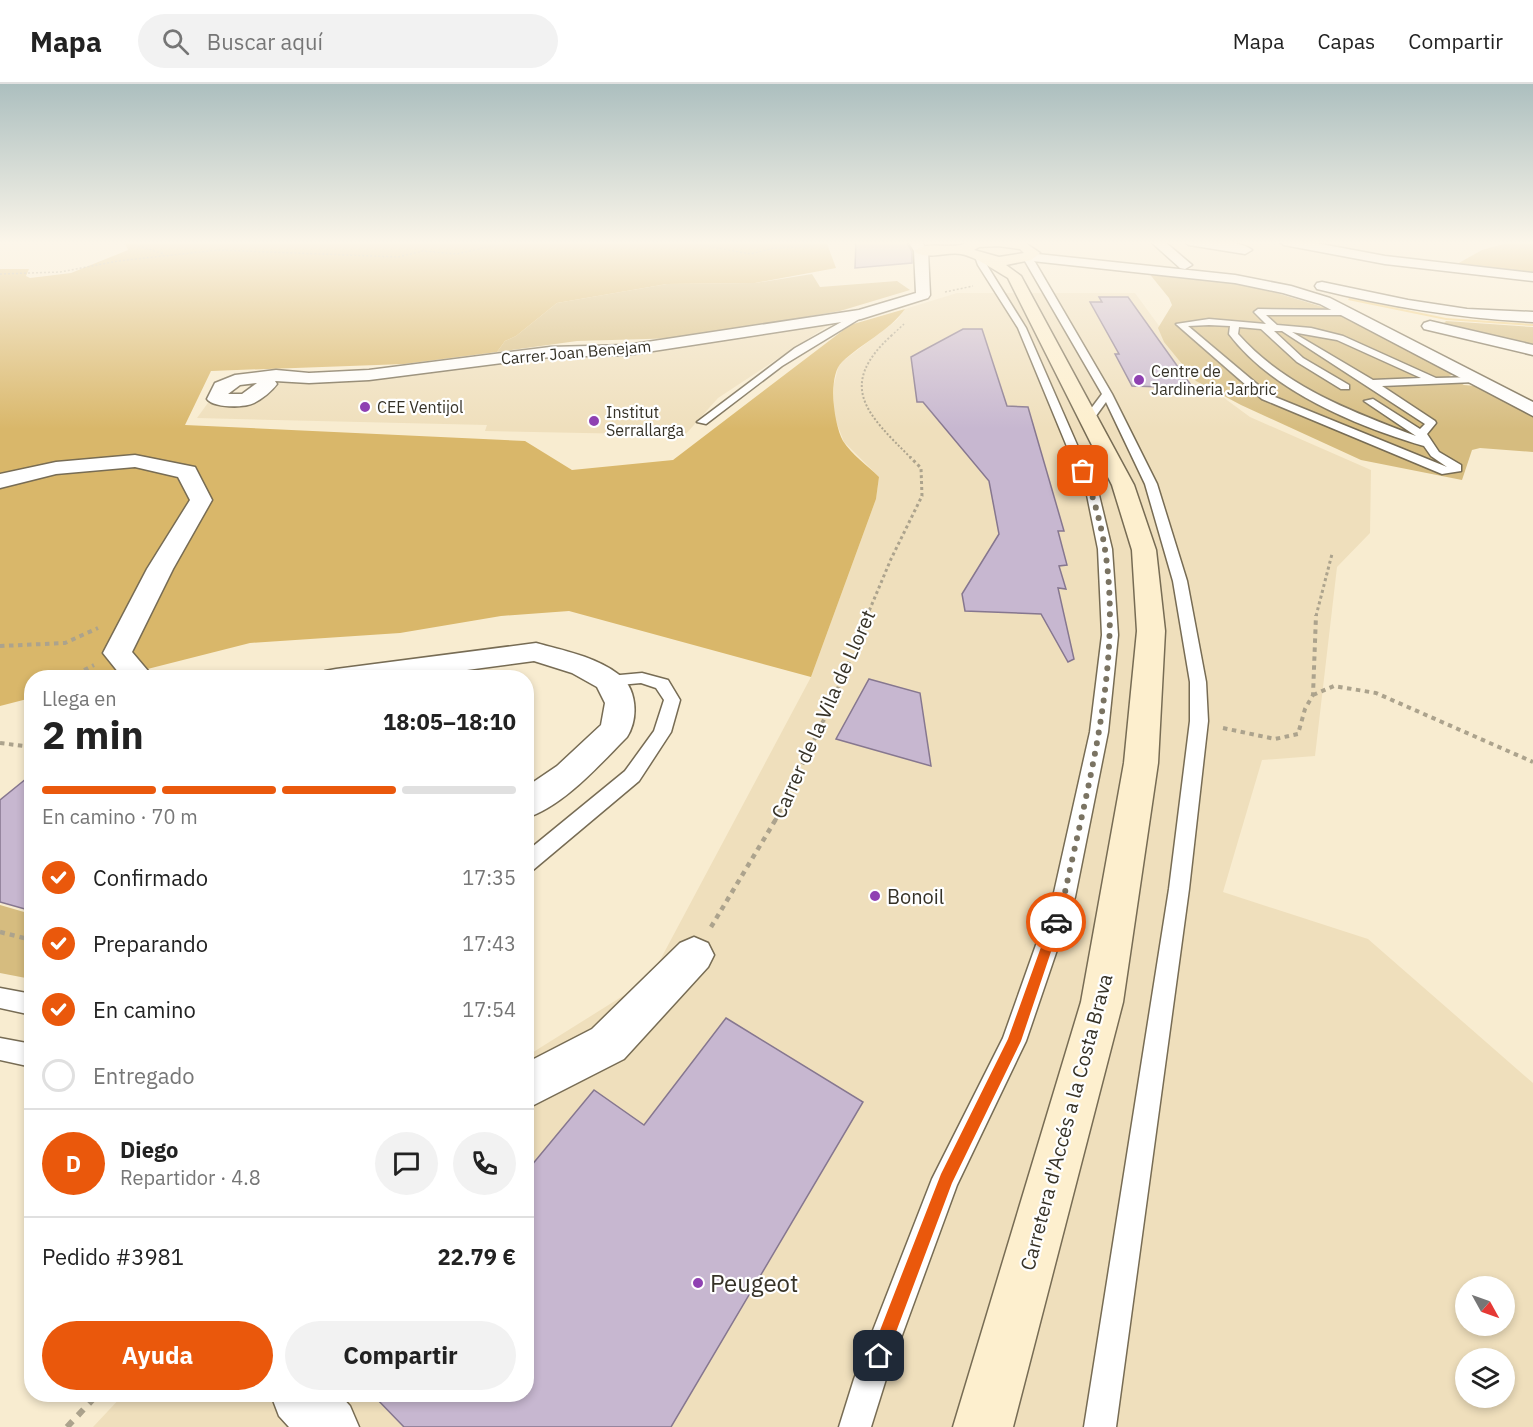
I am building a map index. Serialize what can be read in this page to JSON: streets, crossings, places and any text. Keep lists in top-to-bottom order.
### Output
{
  "streets": {
    "main road": ["Carretera d'Accés a la Costa Brava"],
    "street": ["Carrer Joan Benejam"],
    "path": ["Carrer de la Vila de Lloret"]
  },
  "places": [
    "Centre de Jardineria Jarbric",
    "CEE Ventijol",
    "Institut Serrallarga",
    "Bonoil",
    "Peugeot"
  ],
  "north": "bottom right",
  "page": {
    "header": "Mapa",
    "search": "Buscar aquí",
    "nav": ["Mapa", "Capas", "Compartir"],
    "heading": ["2 min", "Llega en", "18:05–18:10"],
    "panel": [
      "Diego",
      "Repartidor · 4.8",
      "Pedido #3981",
      "22.79 €"
    ],
    "bar": "En camino · 70 m",
    "list": [
      ["Confirmado", "17:35"],
      ["Preparando", "17:43"],
      ["En camino", "17:54"],
      "Entregado"
    ],
    "round": "D",
    "buttons": ["Ayuda", "Compartir"]
  }
}
